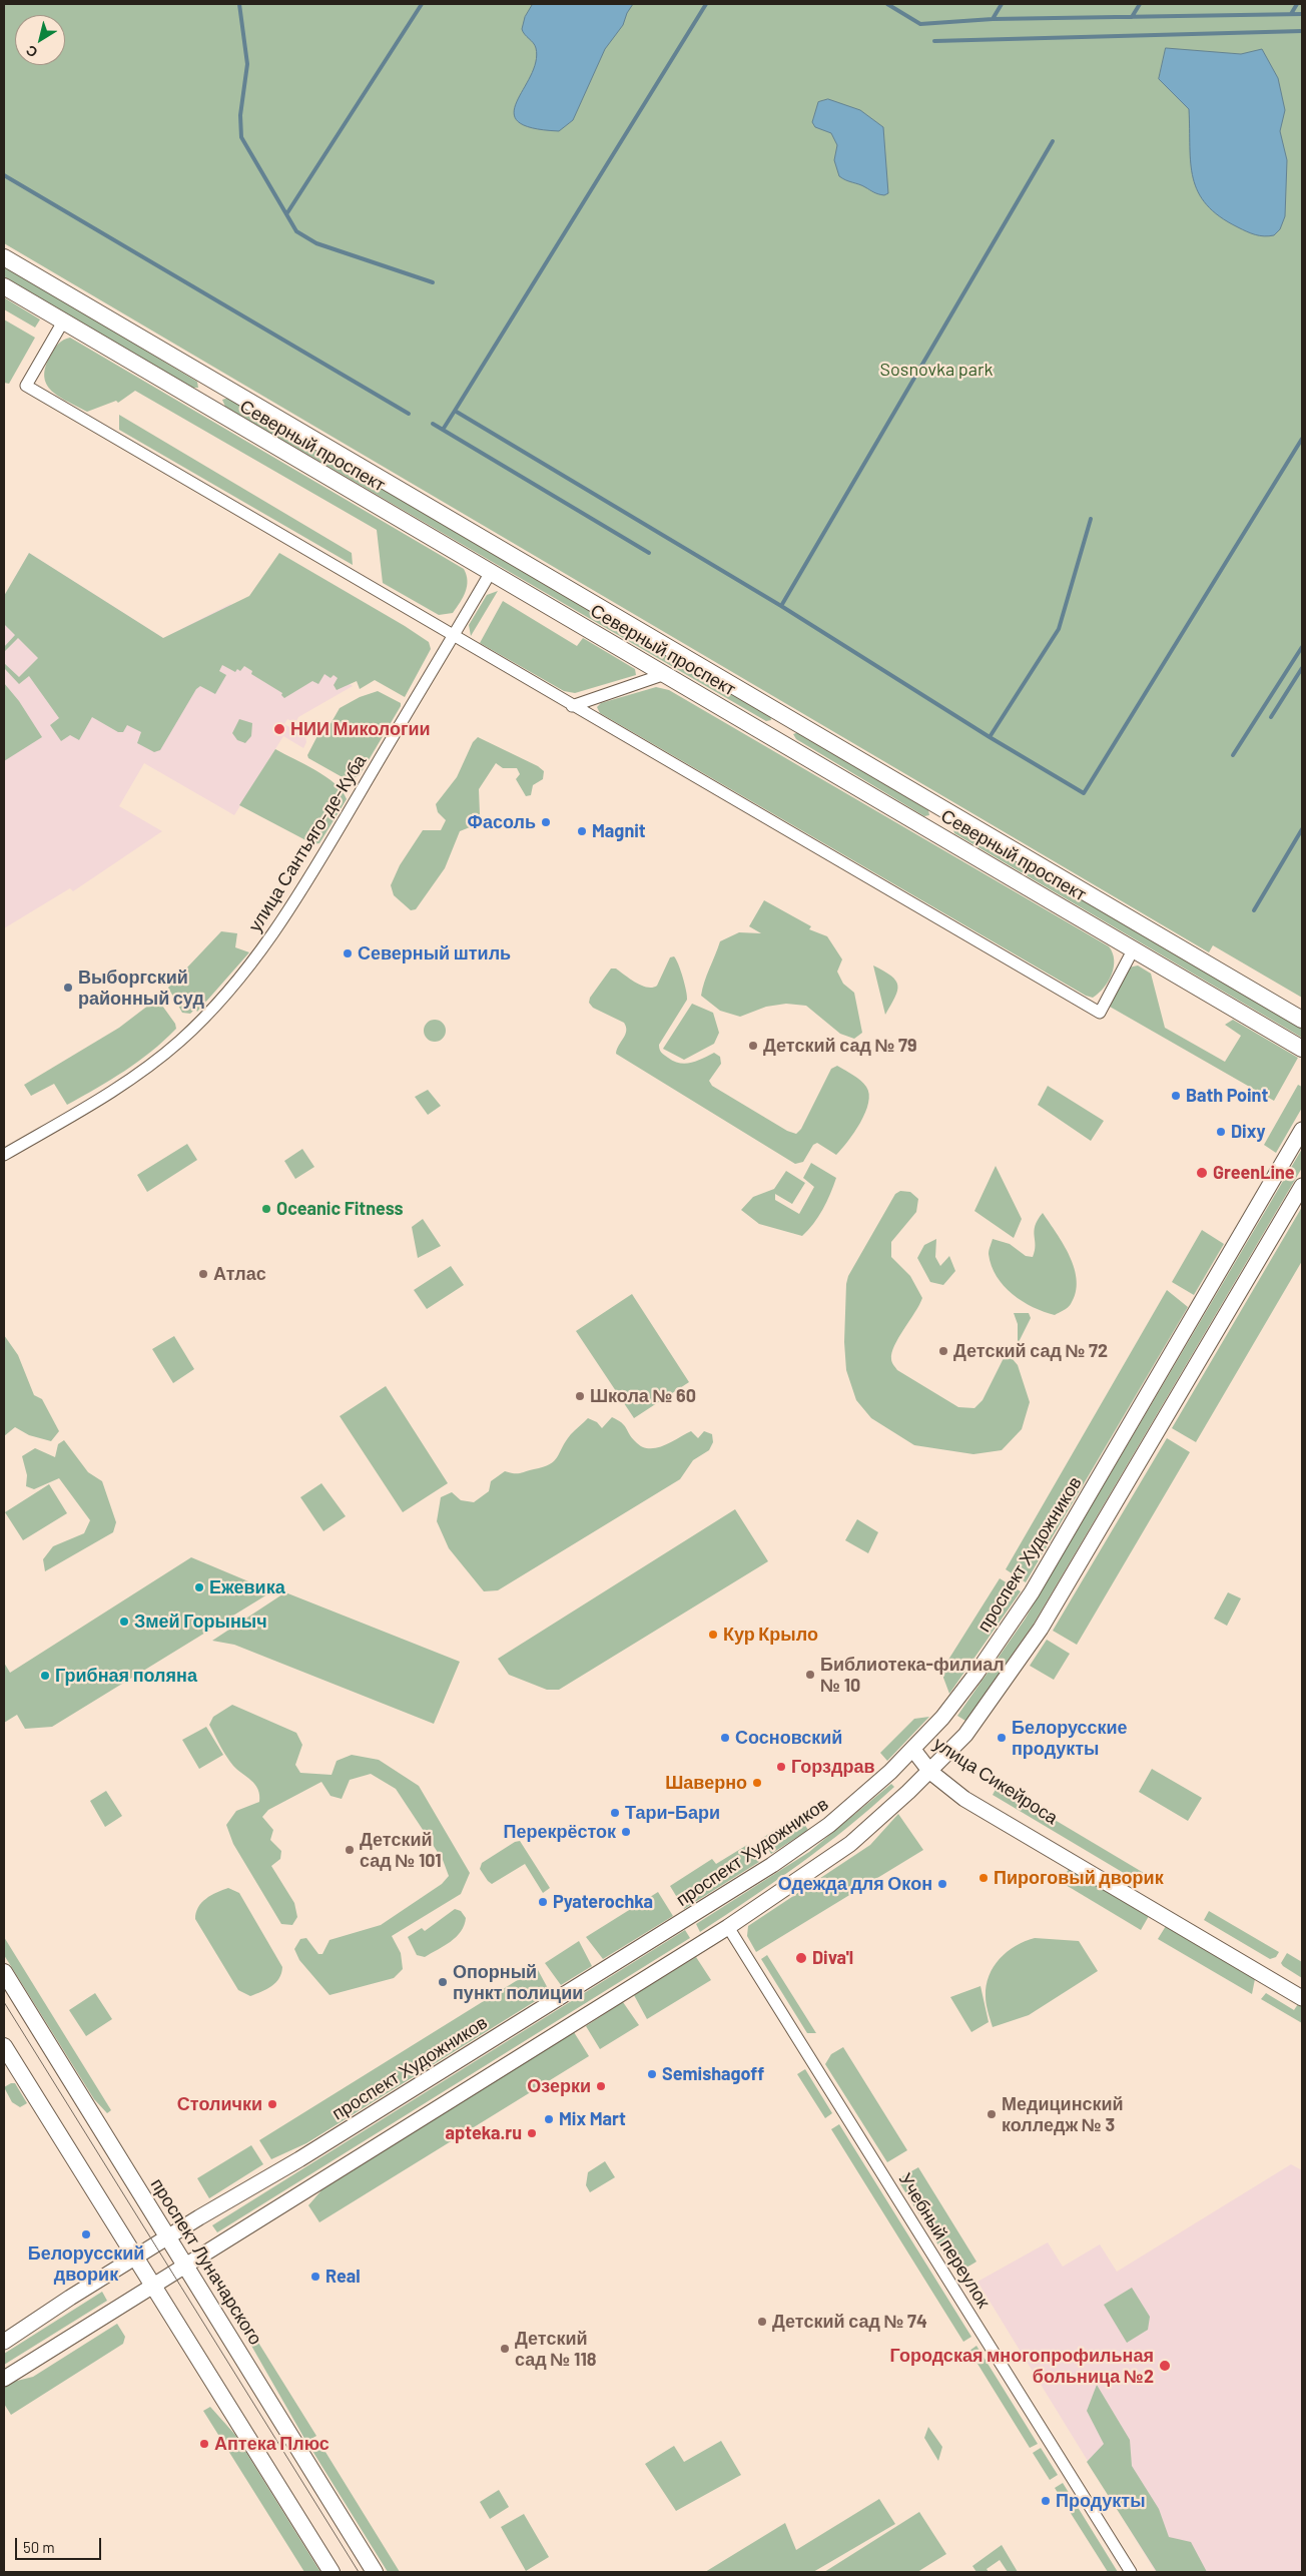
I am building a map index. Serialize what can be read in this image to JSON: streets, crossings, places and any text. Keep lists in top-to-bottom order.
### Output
{
  "streets": {
    "main road": ["Северный проспект", "проспект Луначарского"],
    "street": [
      "улица Сантьяго-де-Куба",
      "проспект Художников",
      "улица Сикейроса",
      "Учебный переулок"
    ]
  },
  "crossings": [
    ["Северный проспект", "улица Сантьяго-де-Куба"],
    ["проспект Художников", "улица Сикейроса"],
    ["проспект Художников", "проспект Луначарского"]
  ],
  "parks": ["Sosnovka park"],
  "places": [
    "НИИ Микологии",
    "Фасоль",
    "Magnit",
    "Северный штиль",
    "Выборгский районный суд",
    "Детский сад № 79",
    "Bath Point",
    "Dixy",
    "GreenLine",
    "Oceanic Fitness",
    "Атлас",
    "Детский сад № 72",
    "Школа № 60",
    "Ежевика",
    "Змей Горыныч",
    "Кур Крыло",
    "Библиотека-филиал № 10",
    "Грибная поляна",
    "Сосновский",
    "Белорусские продукты",
    "Горздрав",
    "Шаверно",
    "Тари-Бари",
    "Перекрёсток",
    "Детский сад № 101",
    "Пироговый дворик",
    "Одежда для Окон",
    "Pyaterochka",
    "Diva'l",
    "Опорный пункт полиции",
    "Semishagoff",
    "Озерки",
    "Столички",
    "Медицинский колледж № 3",
    "Mix Mart",
    "apteka.ru",
    "Белорусский дворик",
    "Real",
    "Детский сад № 74",
    "Детский сад № 118",
    "Городская многопрофильная больница №2",
    "Аптека Плюс",
    "Продукты"
  ],
  "scale_bar": "50 m",
  "north": "bottom left"
}
